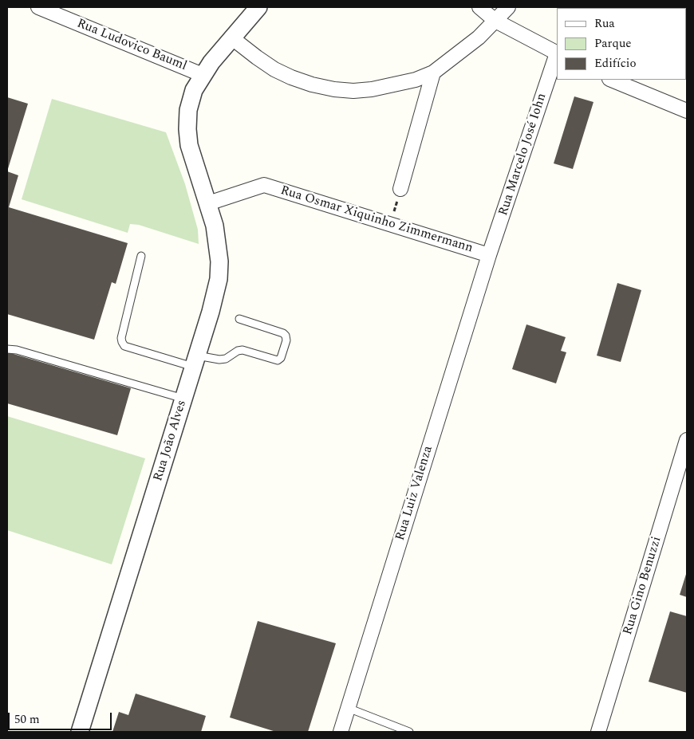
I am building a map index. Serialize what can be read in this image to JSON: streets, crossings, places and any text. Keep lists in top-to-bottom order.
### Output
{
  "streets": {
    "street": [
      "Rua Ludovico Bauml",
      "Rua Marcelo José Iohn",
      "Rua Osmar Xiquinho Zimmermann",
      "Rua João Alves",
      "Rua Luiz Valenza",
      "Rua Gino Benuzzi"
    ]
  },
  "crossings": [
    ["Rua Ludovico Bauml", "Rua João Alves"],
    ["Rua Marcelo José Iohn", "Rua Osmar Xiquinho Zimmermann"],
    ["Rua Marcelo José Iohn", "Rua Luiz Valenza"],
    ["Rua Osmar Xiquinho Zimmermann", "Rua João Alves"],
    ["Rua Osmar Xiquinho Zimmermann", "Rua Luiz Valenza"]
  ],
  "legend": ["Rua", "Parque", "Edifício"],
  "scale_bar": "50 m"
}
